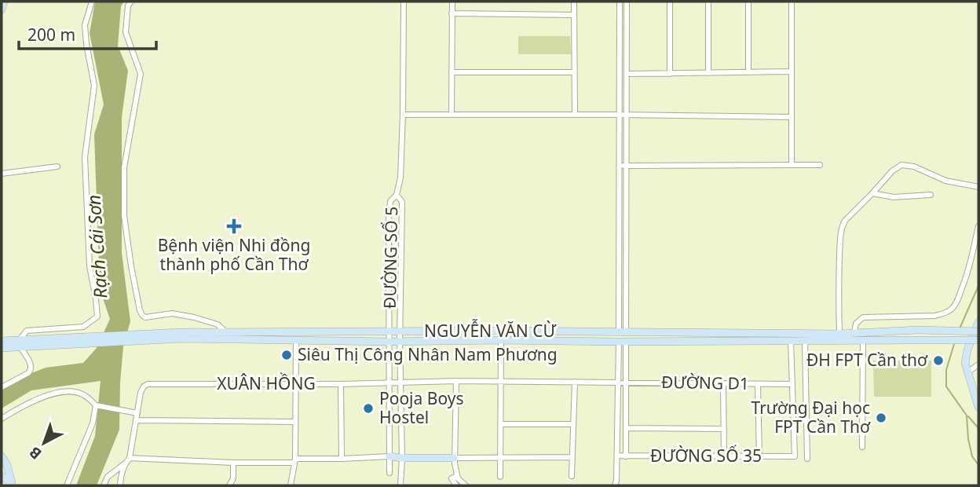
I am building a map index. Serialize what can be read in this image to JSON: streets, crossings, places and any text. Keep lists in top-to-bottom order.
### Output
{
  "streets": {
    "main road": ["NGUYỄN VĂN CỪ"],
    "street": [
      "ĐƯỜNG SỐ 5",
      "ĐƯỜNG D1",
      "XUÂN HỒNG",
      "ĐƯỜNG SỐ 35"
    ]
  },
  "crossings": [
    ["ĐƯỜNG SỐ 5", "NGUYỄN VĂN CỪ"],
    ["ĐƯỜNG SỐ 5", "XUÂN HỒNG"],
    ["ĐƯỜNG D1", "XUÂN HỒNG"],
    ["ĐƯỜNG D1", "ĐƯỜNG SỐ 35"]
  ],
  "water": ["Rạch Cái Sơn"],
  "places": {
    "health": ["Bệnh viện Nhi đồng thành phố Cần Thơ"],
    "other": [
      "Siêu Thị Công Nhân Nam Phương",
      "ĐH FPT Cần thơ",
      "Pooja Boys Hostel",
      "Trường Đại học FPT Cần Thơ"
    ]
  },
  "scale_bar": "200 m",
  "north": "bottom left"
}
